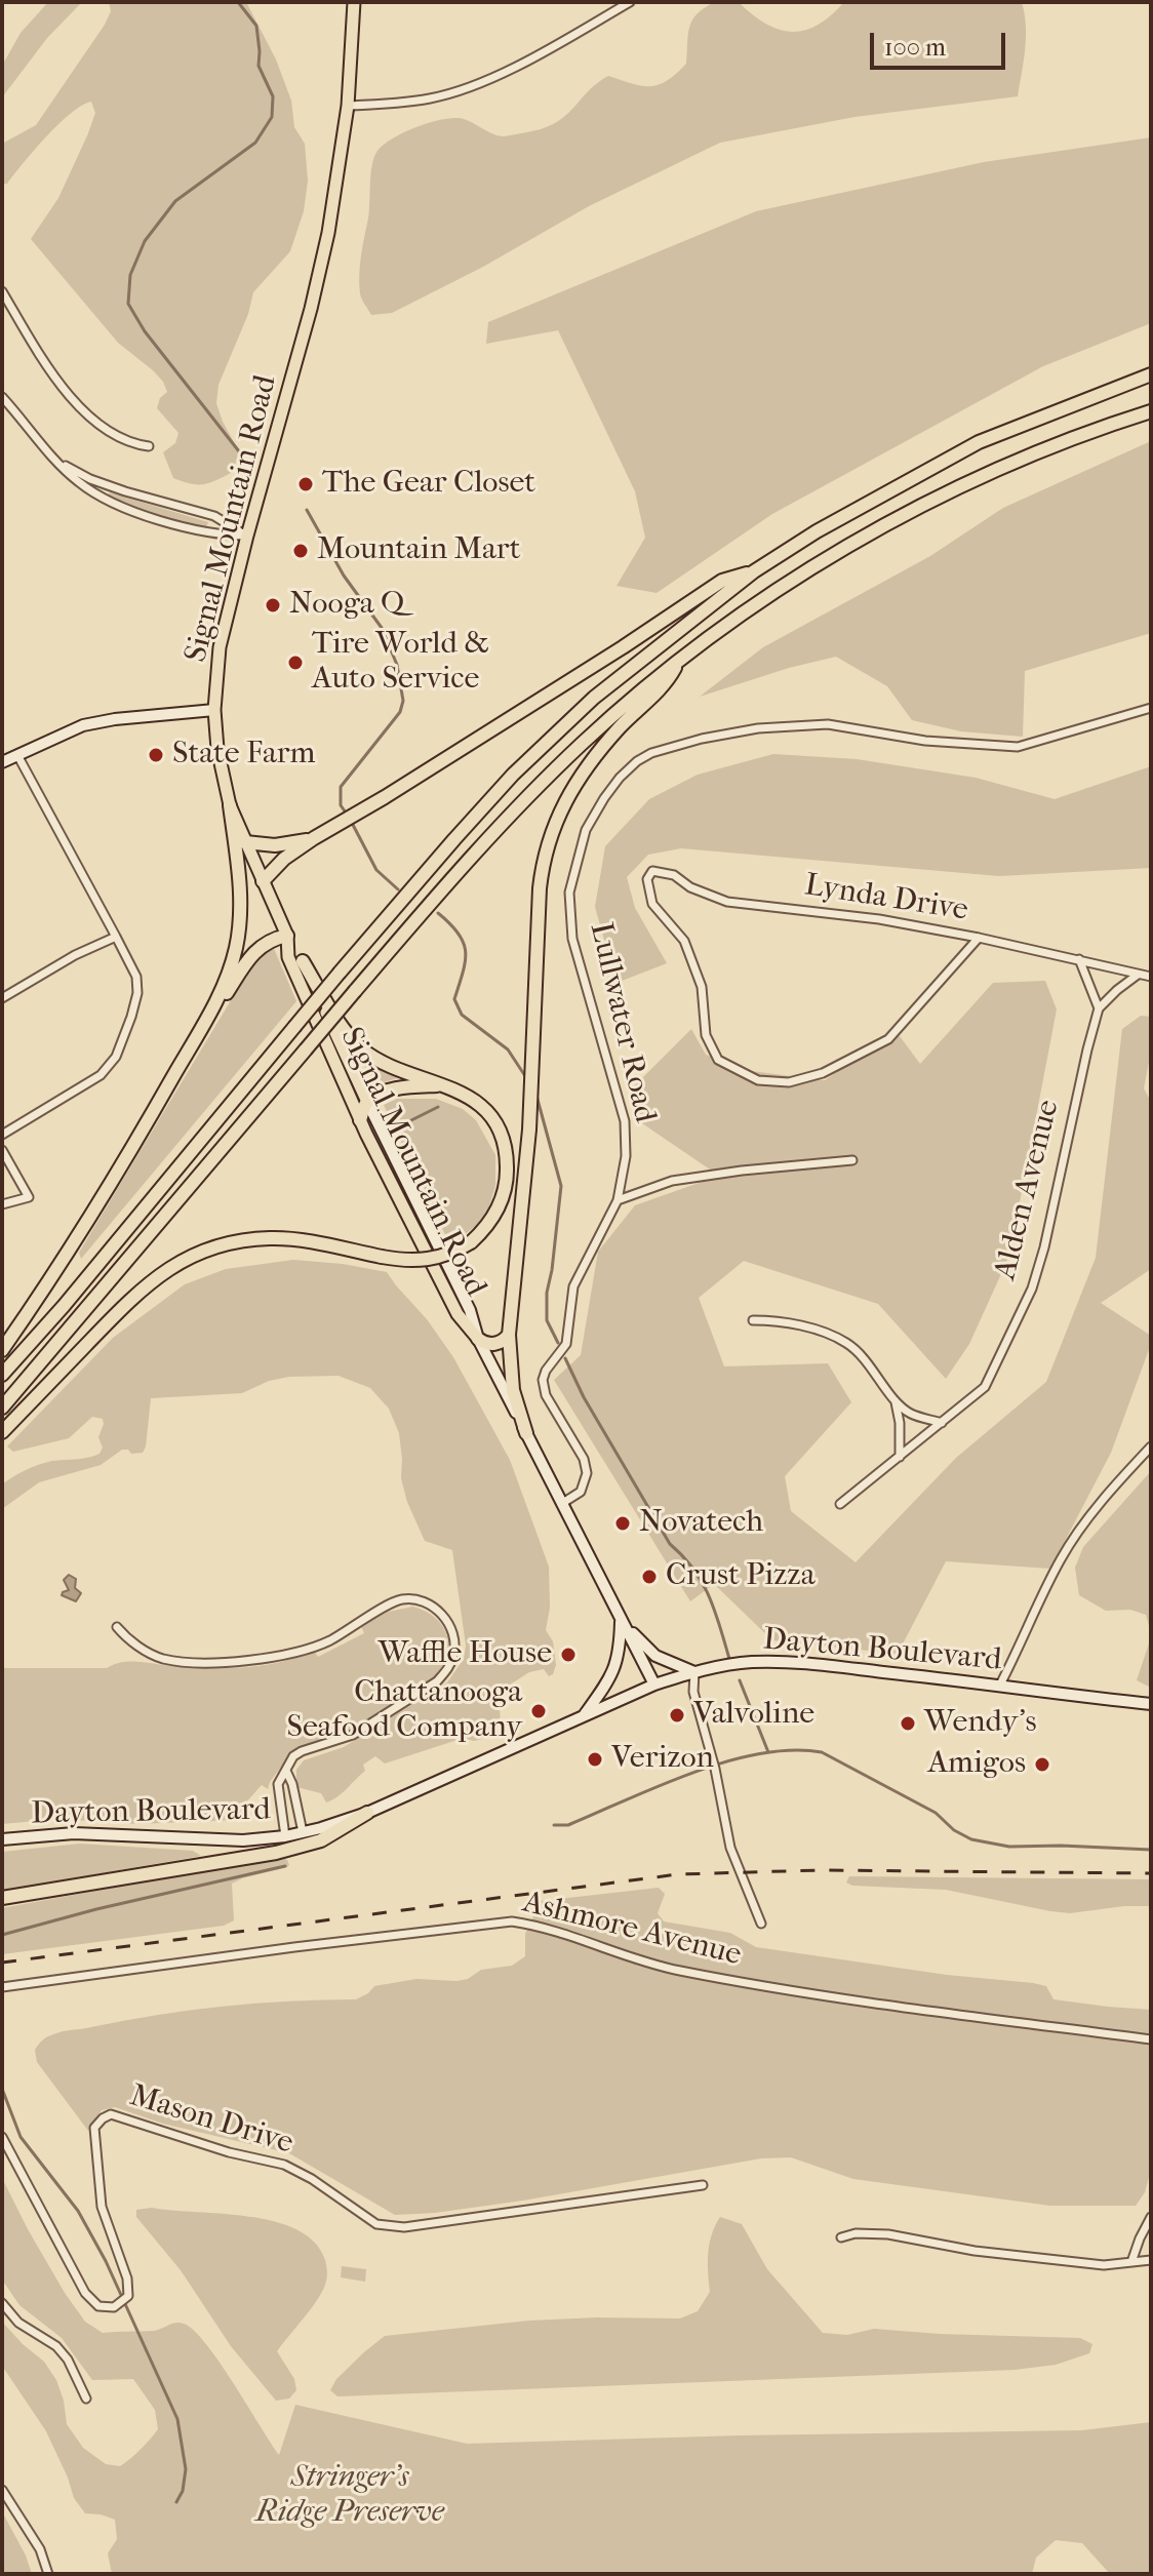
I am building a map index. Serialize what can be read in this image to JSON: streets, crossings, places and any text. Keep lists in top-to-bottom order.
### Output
{
  "streets": {
    "main road": ["Signal Mountain Road", "Dayton Boulevard"],
    "street": [
      "Lynda Drive",
      "Lullwater Road",
      "Alden Avenue",
      "Ashmore Avenue",
      "Mason Drive"
    ]
  },
  "crossings": [
    ["Signal Mountain Road", "Lullwater Road"],
    ["Signal Mountain Road", "Dayton Boulevard"]
  ],
  "parks": ["Stringer's Ridge Preserve"],
  "places": [
    "The Gear Closet",
    "Mountain Mart",
    "Nooga Q",
    "Tire World & Auto Service",
    "State Farm",
    "Novatech",
    "Crust Pizza",
    "Waffle House",
    "Chattanooga Seafood Company",
    "Valvoline",
    "Wendy's",
    "Verizon",
    "Amigos"
  ],
  "scale_bar": "100 m"
}
